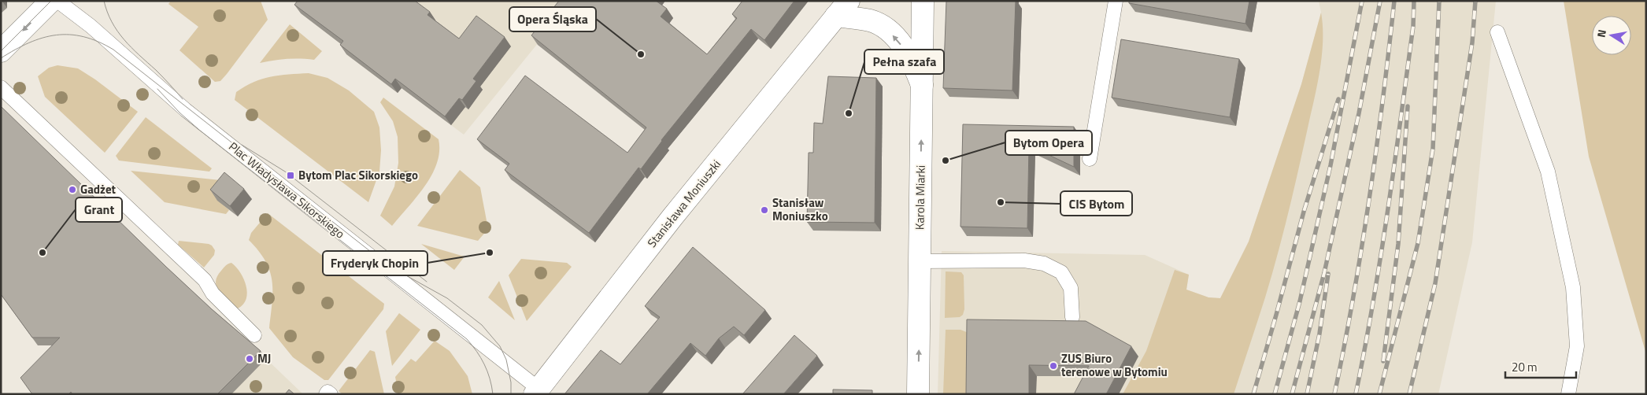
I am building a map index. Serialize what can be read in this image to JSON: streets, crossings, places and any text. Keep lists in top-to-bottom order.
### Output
{
  "streets": {
    "street": ["Karola Miarki", "Stanisława Moniuszki"],
    "lane": ["Plac Władysława Sikorskiego"]
  },
  "crossings": [
    ["Plac Władysława Sikorskiego", "Stanisława Moniuszki"],
    ["Karola Miarki", "Stanisława Moniuszki"]
  ],
  "one_way": ["Karola Miarki"],
  "places": {
    "other": [
      "Opera Śląska",
      "Pełna szafa",
      "Bytom Opera",
      "Gadżet",
      "CIS Bytom",
      "Stanisław Moniuszko",
      "Grant",
      "Fryderyk Chopin",
      "MJ",
      "ZUS Biuro terenowe w Bytomiu"
    ],
    "transit": ["Bytom Plac Sikorskiego"]
  },
  "scale_bar": "20 m",
  "north": "left"
}
